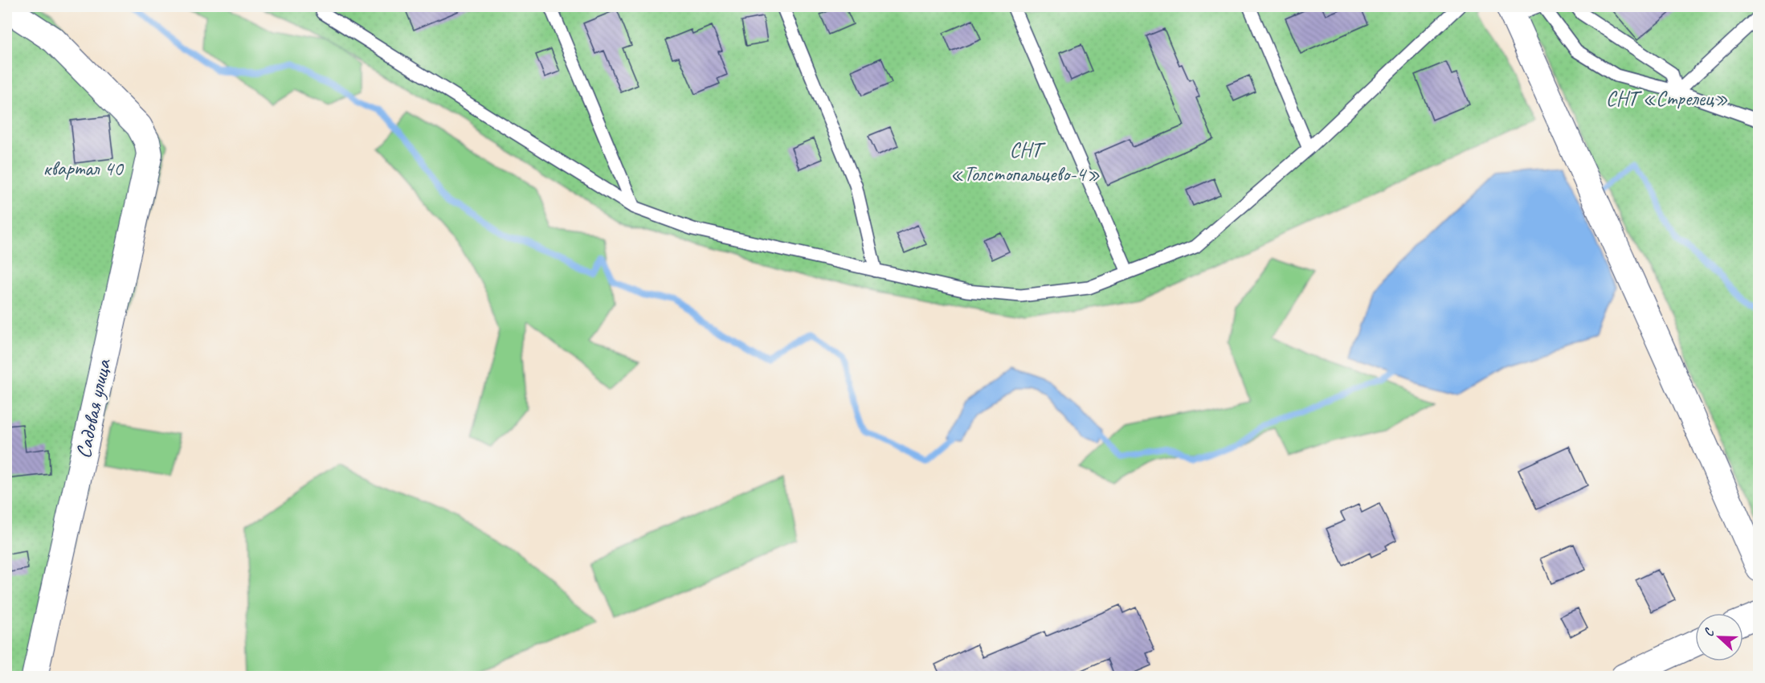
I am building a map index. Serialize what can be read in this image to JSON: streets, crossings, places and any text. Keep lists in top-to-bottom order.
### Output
{
  "streets": {
    "street": ["Садовая улица"]
  },
  "parks": ["СНТ «Стрелец»", "СНТ «Толстопальцево-4»", "квартал 40"],
  "north": "left"
}
